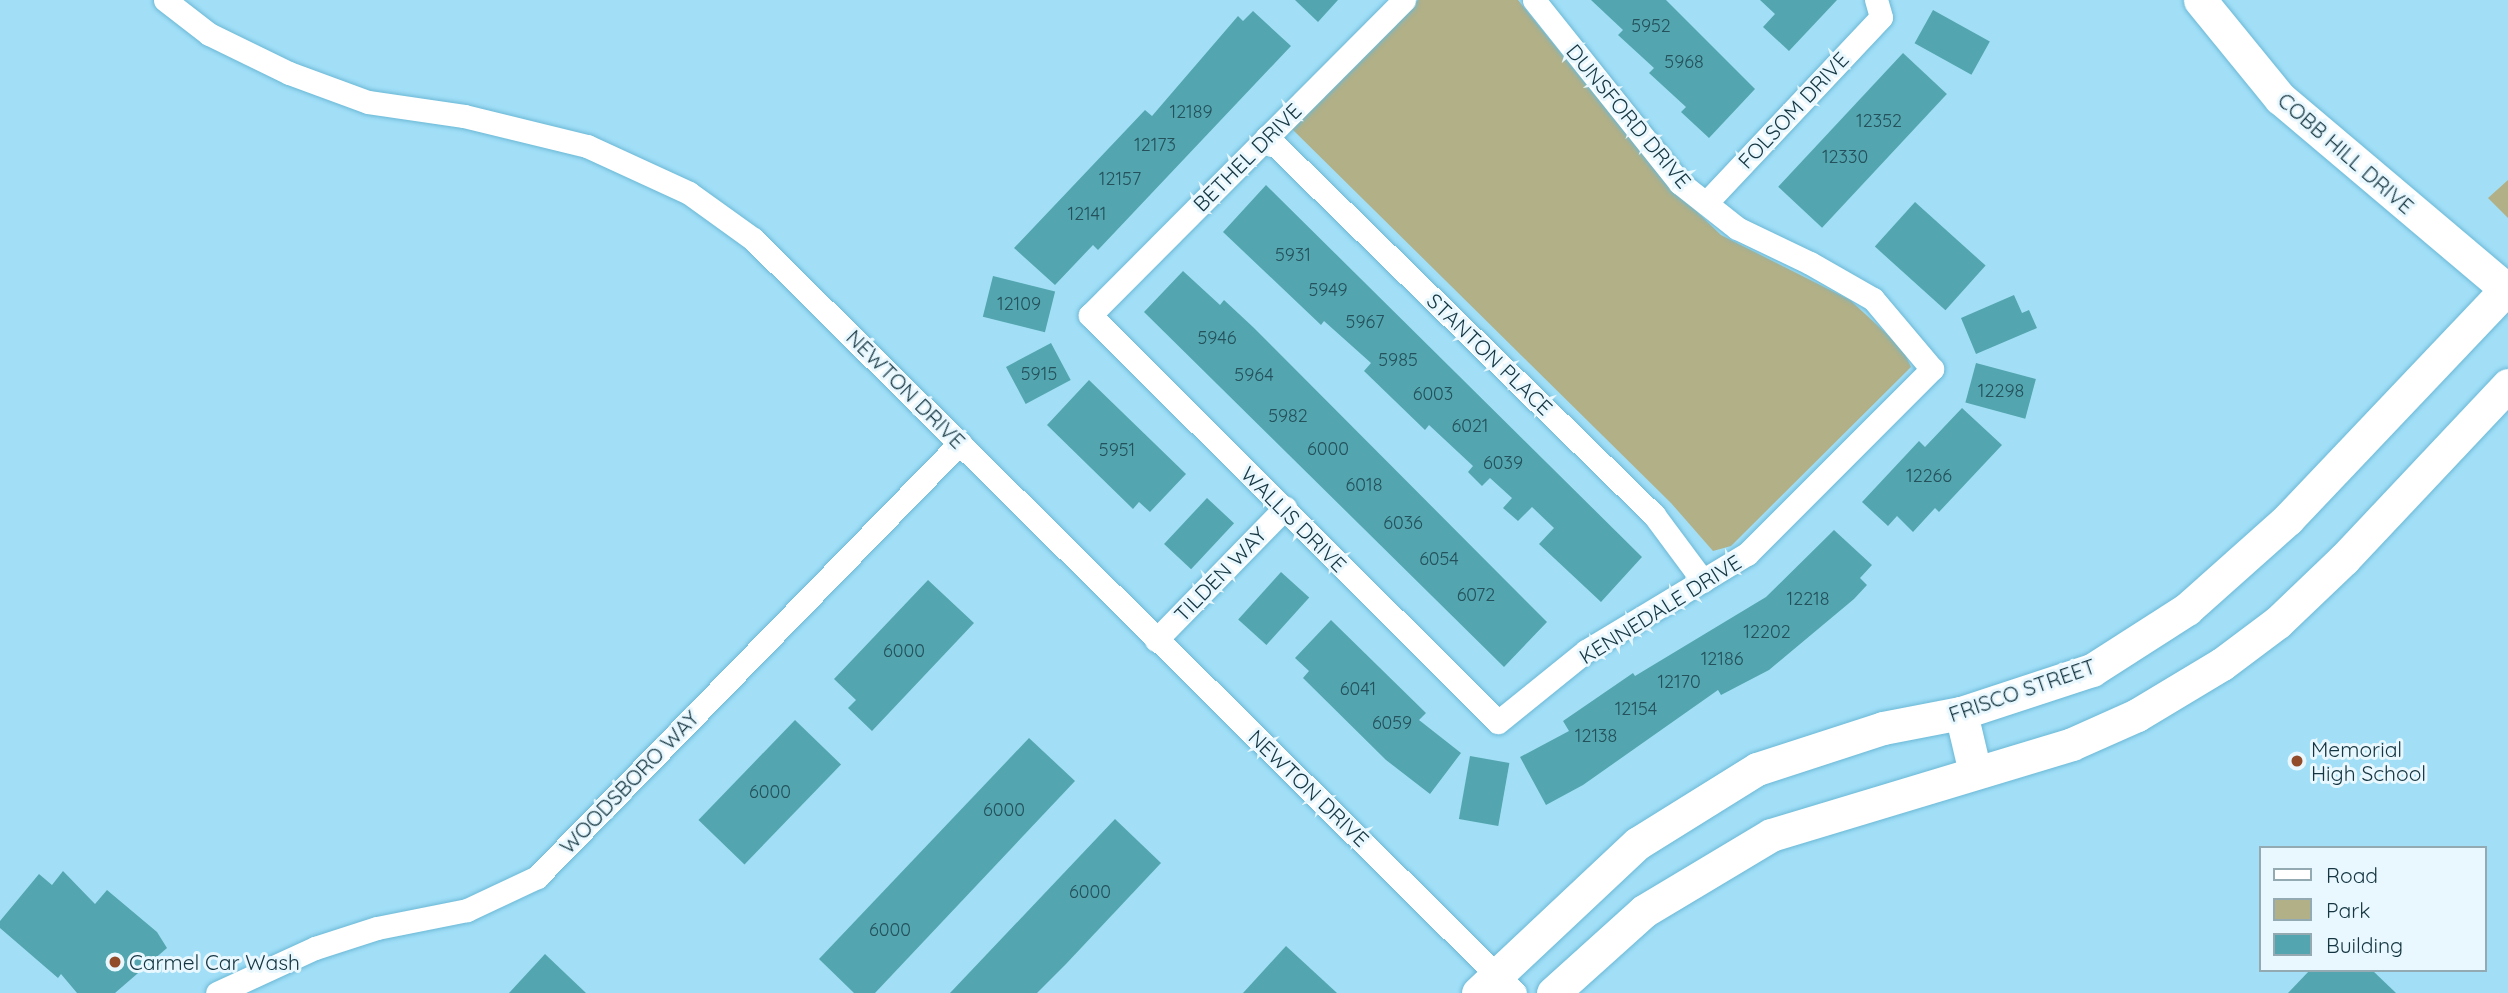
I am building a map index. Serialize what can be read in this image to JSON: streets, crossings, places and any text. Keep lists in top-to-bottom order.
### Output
{
  "streets": {
    "street": [
      "FOLSOM DRIVE",
      "DUNSFORD DRIVE",
      "COBB HILL DRIVE",
      "BETHEL DRIVE",
      "STANTON PLACE",
      "NEWTON DRIVE",
      "WALLIS DRIVE",
      "TILDEN WAY",
      "KENNEDALE DRIVE",
      "FRISCO STREET",
      "WOODSBORO WAY"
    ]
  },
  "crossings": [
    ["FOLSOM DRIVE", "DUNSFORD DRIVE"],
    ["DUNSFORD DRIVE", "KENNEDALE DRIVE"],
    ["COBB HILL DRIVE", "FRISCO STREET"],
    ["BETHEL DRIVE", "STANTON PLACE"],
    ["BETHEL DRIVE", "WALLIS DRIVE"],
    ["STANTON PLACE", "KENNEDALE DRIVE"],
    ["NEWTON DRIVE", "TILDEN WAY"],
    ["NEWTON DRIVE", "FRISCO STREET"],
    ["NEWTON DRIVE", "WOODSBORO WAY"],
    ["WALLIS DRIVE", "TILDEN WAY"],
    ["WALLIS DRIVE", "KENNEDALE DRIVE"]
  ],
  "places": ["Memorial High School", "Carmel Car Wash"],
  "house_numbers": [
    "5952",
    "5968",
    "12189",
    "12352",
    "12173",
    "12330",
    "12157",
    "12141",
    "5931",
    "5949",
    "12109",
    "5967",
    "5946",
    "5985",
    "5915",
    "5964",
    "12298",
    "6003",
    "5982",
    "6021",
    "6000",
    "5951",
    "6039",
    "12266",
    "6018",
    "6036",
    "6054",
    "6072",
    "12218",
    "12202",
    "6000",
    "12186",
    "12170",
    "6041",
    "12154",
    "6059",
    "12138",
    "6000",
    "6000",
    "6000",
    "6000"
  ],
  "legend": ["Road", "Park", "Building"]
}
